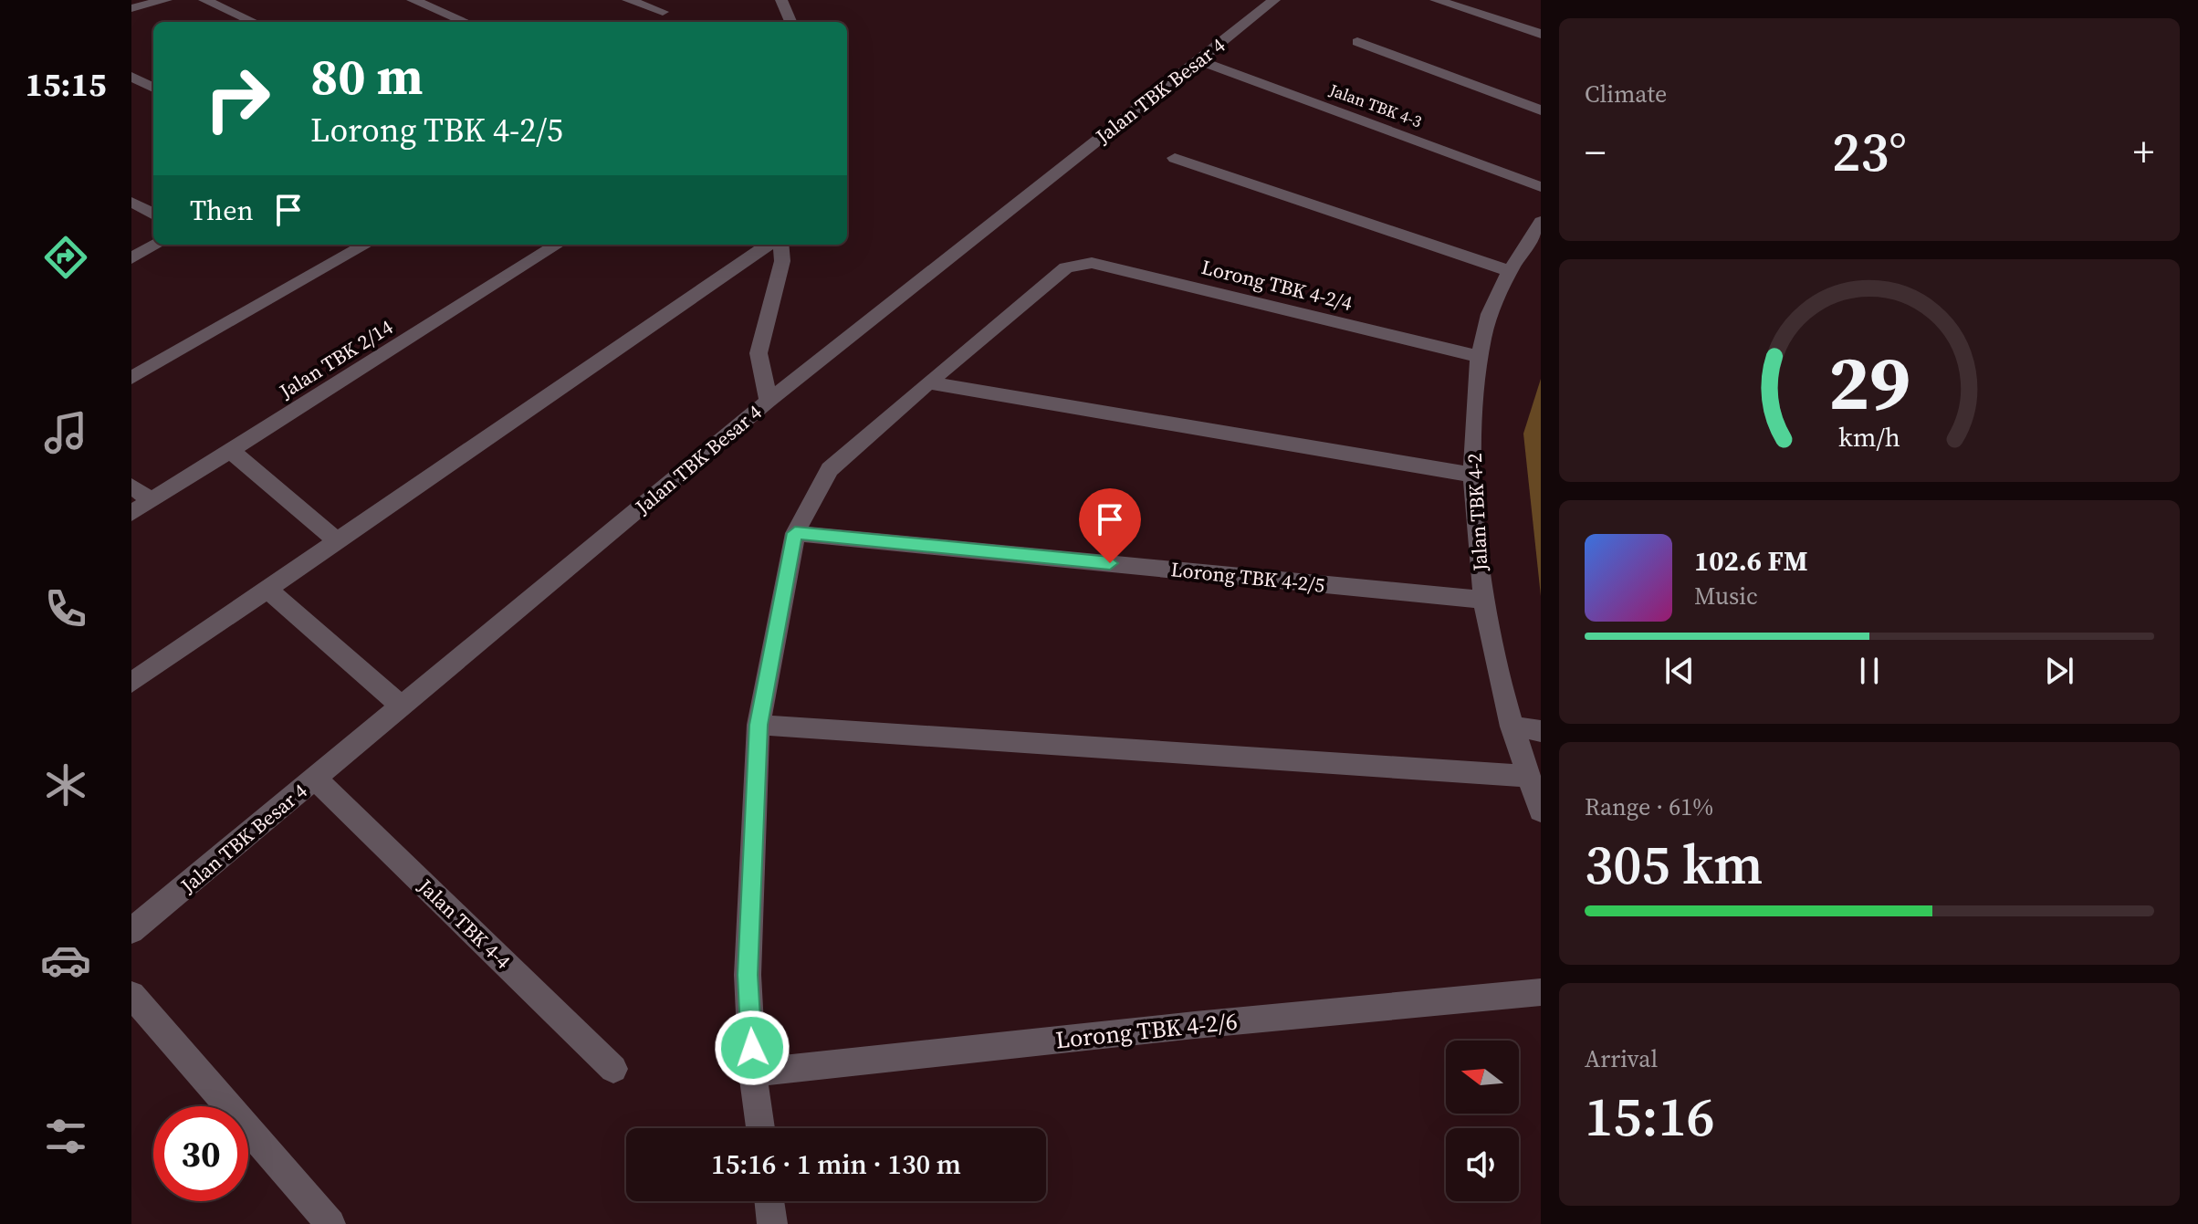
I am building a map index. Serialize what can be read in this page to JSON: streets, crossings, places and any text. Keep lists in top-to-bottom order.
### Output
{
  "streets": {
    "street": [
      "Jalan TBK Besar 4",
      "Jalan TBK 4-3",
      "Lorong TBK 4-2/4",
      "Jalan TBK 2/14",
      "Jalan TBK 4-2",
      "Lorong TBK 4-2/5",
      "Jalan TBK 4-4",
      "Lorong TBK 4-2/6"
    ]
  },
  "crossings": [
    ["Jalan TBK Besar 4", "Jalan TBK 4-3"],
    ["Jalan TBK Besar 4", "Jalan TBK 4-4"],
    ["Lorong TBK 4-2/4", "Jalan TBK 4-2"],
    ["Jalan TBK 4-2", "Lorong TBK 4-2/5"]
  ],
  "north": "left",
  "page": {
    "tabs": "15:15",
    "tile": [
      "Climate",
      ["Range · 61%", "305 km"],
      ["Arrival", "15:16"]
    ],
    "turn": ["80 m", "Lorong TBK 4-2/5"],
    "heat": ["−", "23°", "+"],
    "then": "Then",
    "song": ["102.6 FM", "Music"],
    "limit": "30",
    "trip": "15:16 · 1 min · 130 m",
    "gauge": ["29", "km/h"]
  }
}
